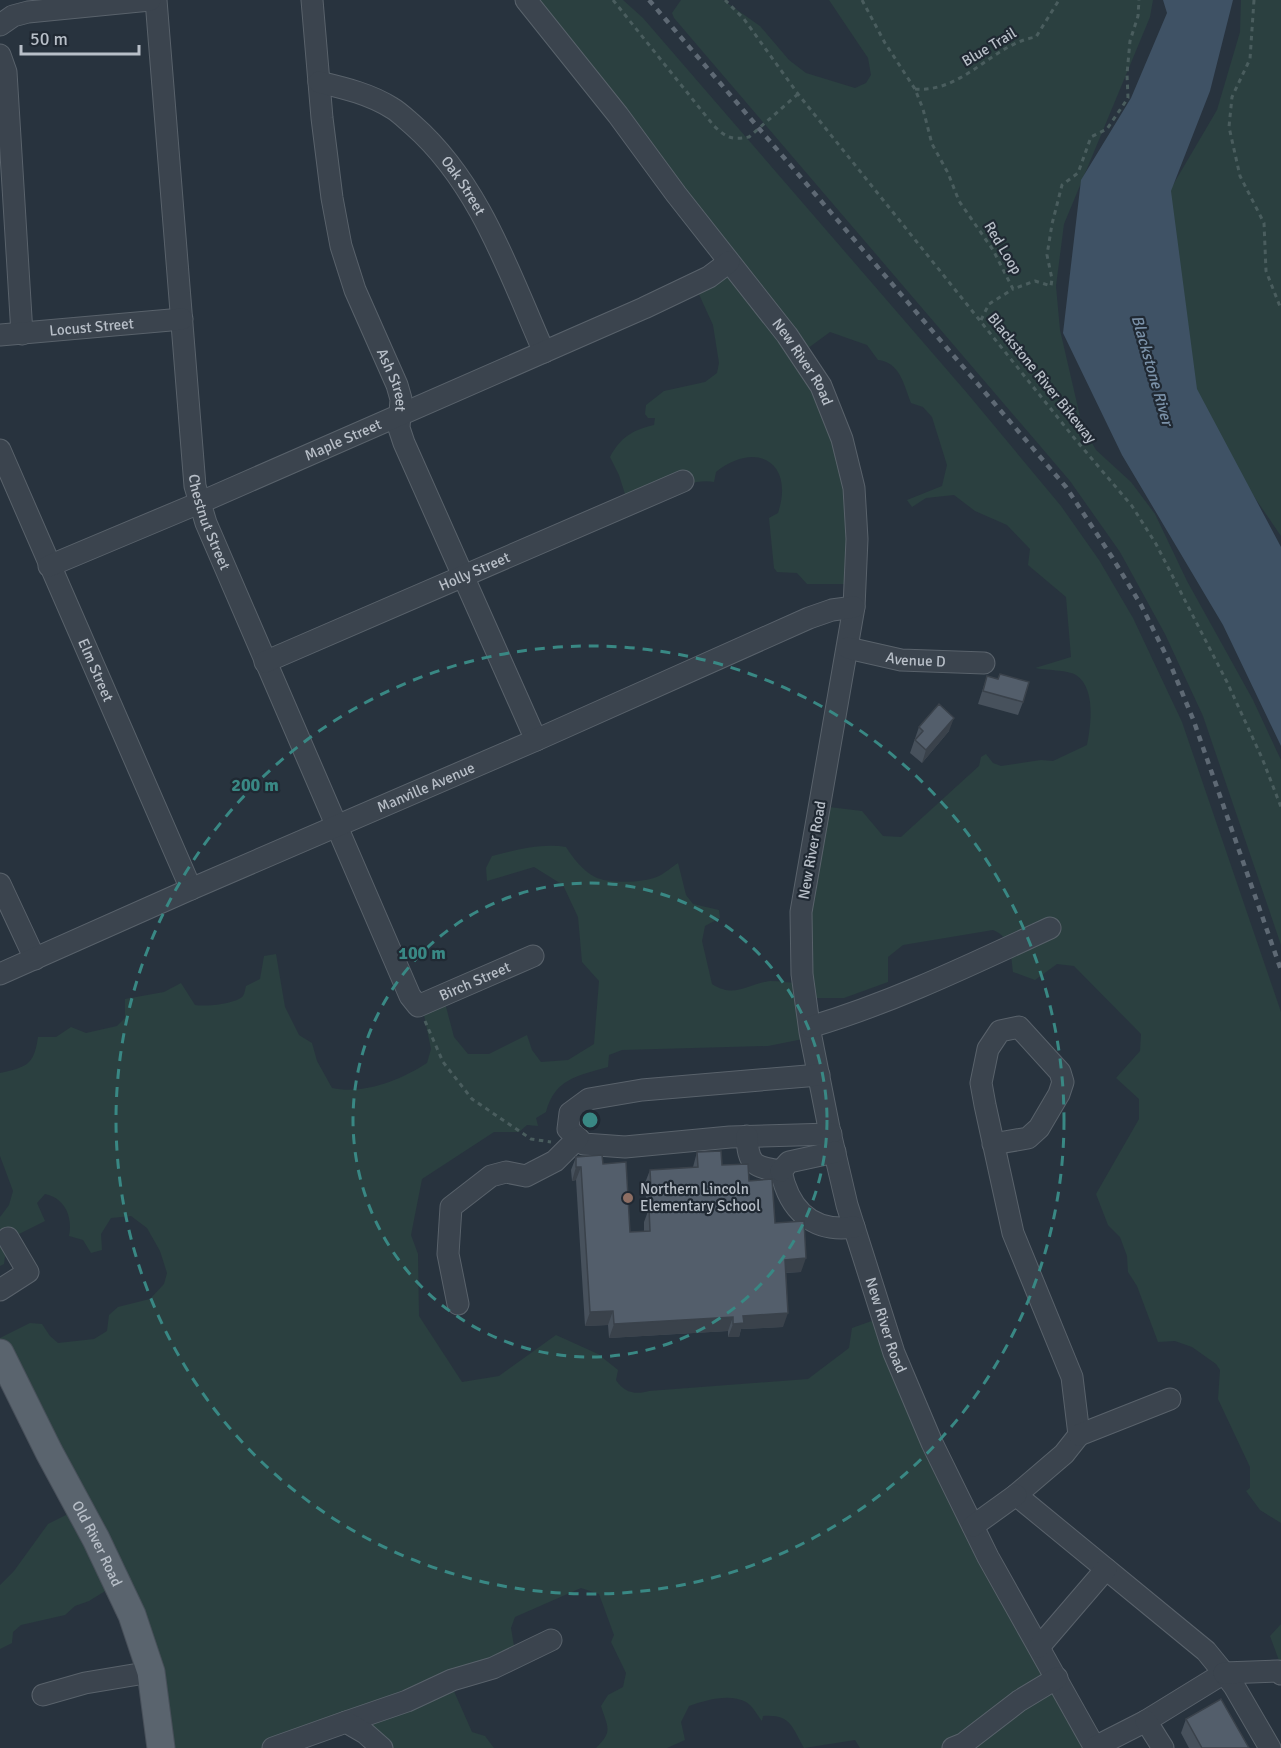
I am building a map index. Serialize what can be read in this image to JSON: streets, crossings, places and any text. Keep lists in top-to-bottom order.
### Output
{
  "streets": {
    "main road": ["Old River Road"],
    "street": [
      "Oak Street",
      "Locust Street",
      "New River Road",
      "Ash Street",
      "Maple Street",
      "Chestnut Street",
      "Holly Street",
      "Avenue D",
      "Elm Street",
      "Manville Avenue",
      "Birch Street"
    ],
    "path": ["Blue Trail", "Red Loop", "Blackstone River Bikeway"]
  },
  "crossings": [
    ["Blue Trail", "Red Loop"],
    ["Oak Street", "Ash Street"],
    ["Oak Street", "Maple Street"],
    ["Locust Street", "Chestnut Street"],
    ["New River Road", "Maple Street"],
    ["New River Road", "Avenue D"],
    ["New River Road", "Manville Avenue"],
    ["Ash Street", "Maple Street"],
    ["Ash Street", "Holly Street"],
    ["Ash Street", "Manville Avenue"],
    ["Maple Street", "Chestnut Street"],
    ["Maple Street", "Elm Street"],
    ["Chestnut Street", "Holly Street"],
    ["Chestnut Street", "Manville Avenue"],
    ["Chestnut Street", "Birch Street"],
    ["Elm Street", "Manville Avenue"]
  ],
  "water": ["Blackstone River"],
  "places": ["Northern Lincoln Elementary School"],
  "scale_bar": "50 m",
  "rings": ["200 m", "100 m"]
}
